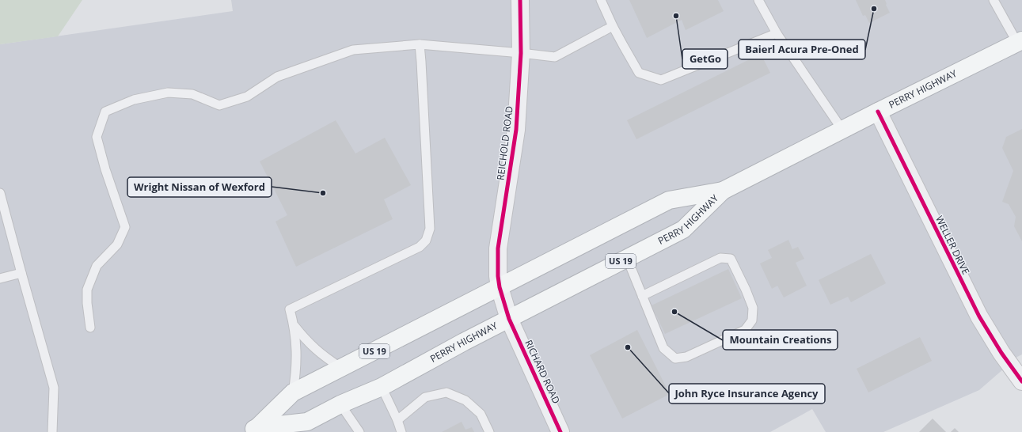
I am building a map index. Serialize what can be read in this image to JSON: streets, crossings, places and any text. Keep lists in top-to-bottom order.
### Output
{
  "streets": {
    "highway": ["PERRY HIGHWAY", "US 19"],
    "street": ["REICHOLD ROAD", "WELLER DRIVE", "RICHARD ROAD"]
  },
  "crossings": [
    ["PERRY HIGHWAY", "REICHOLD ROAD"],
    ["PERRY HIGHWAY", "WELLER DRIVE"],
    ["PERRY HIGHWAY", "RICHARD ROAD"],
    ["REICHOLD ROAD", "RICHARD ROAD"]
  ],
  "places": [
    "Baierl Acura Pre-Oned",
    "GetGo",
    "Wright Nissan of Wexford",
    "Mountain Creations",
    "John Ryce Insurance Agency"
  ]
}
